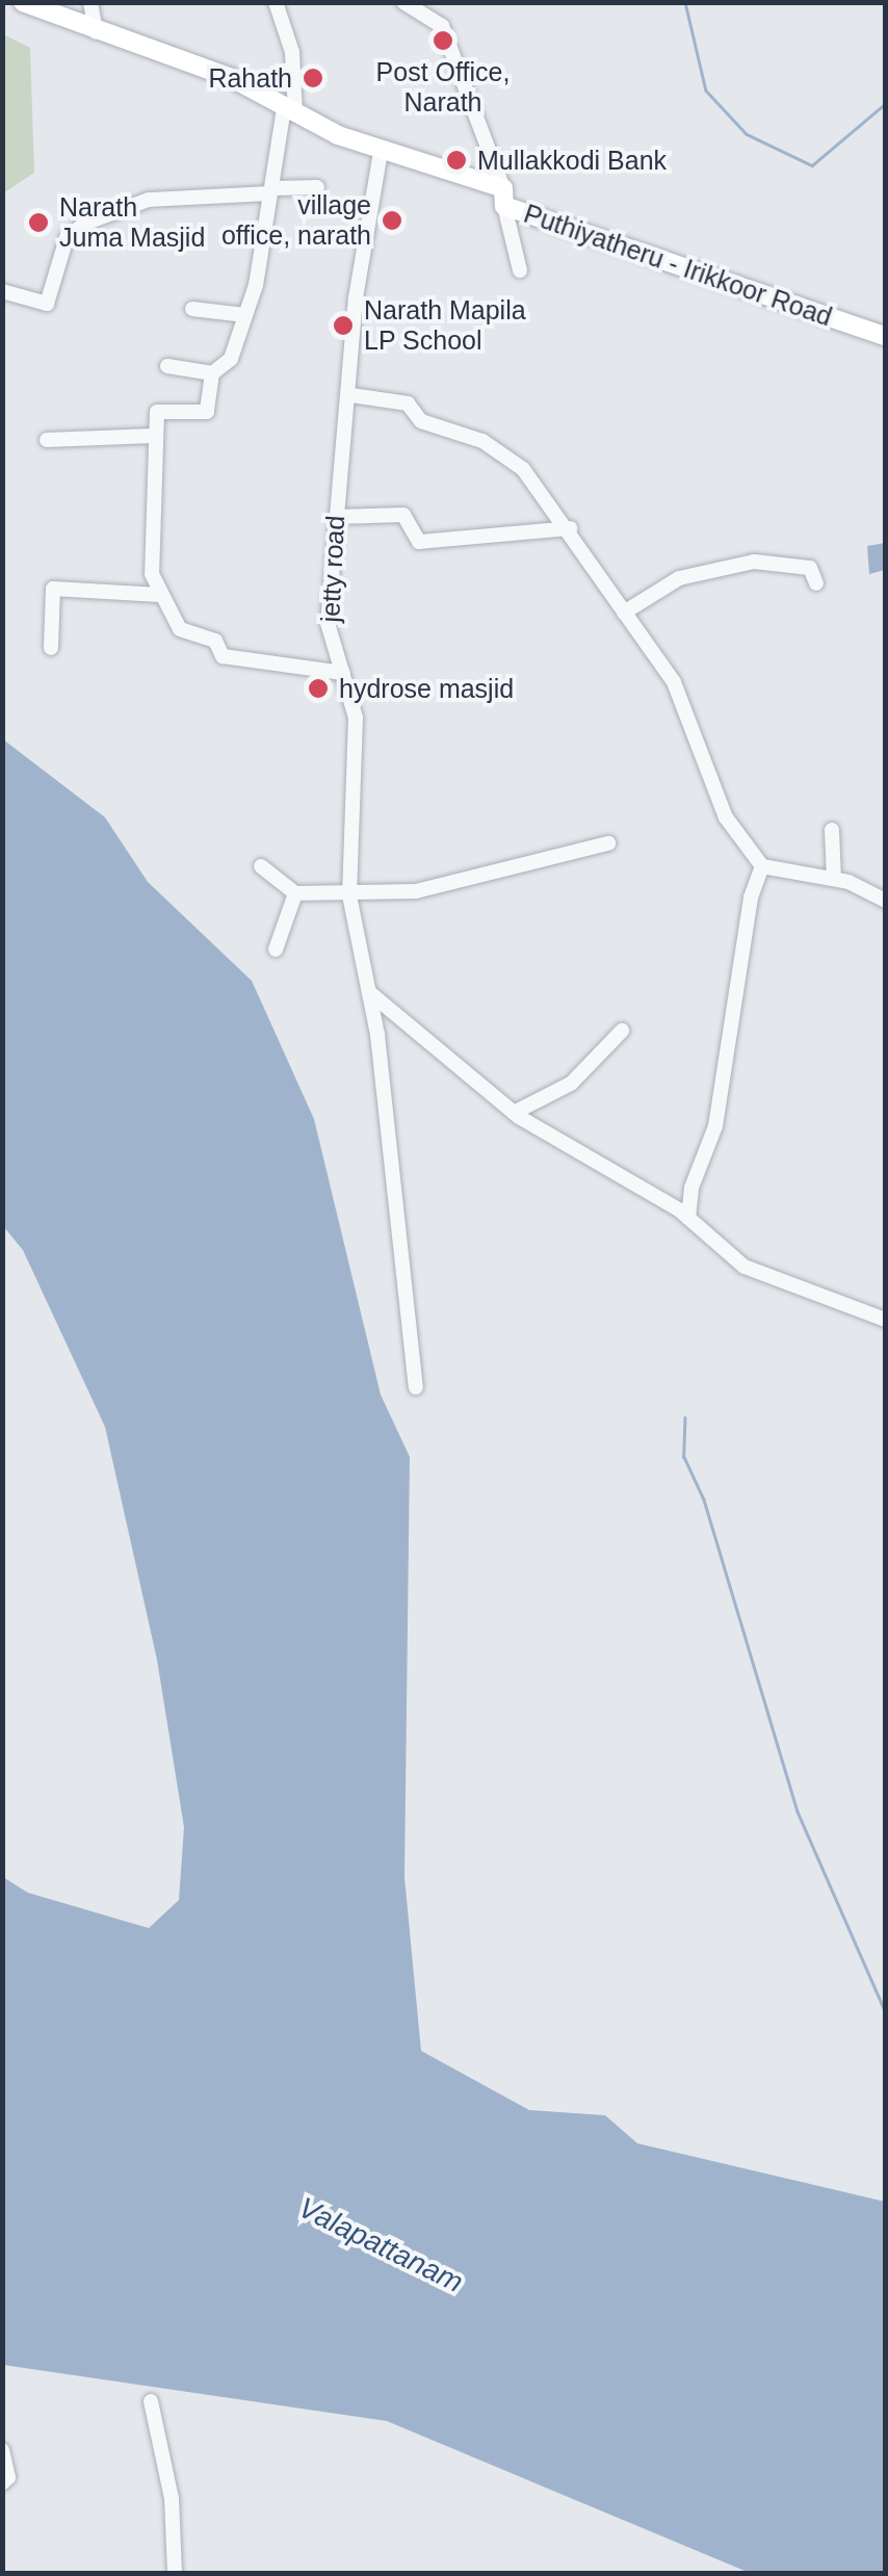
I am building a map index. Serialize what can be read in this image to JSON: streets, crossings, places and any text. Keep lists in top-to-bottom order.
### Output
{
  "streets": {
    "main road": ["Puthiyatheru - Irikkoor Road"],
    "street": ["jetty road"]
  },
  "crossings": [
    ["Puthiyatheru - Irikkoor Road", "jetty road"]
  ],
  "water": ["Valapattanam"],
  "places": [
    "Post Office, Narath",
    "Rahath",
    "Mullakkodi Bank",
    "village office, narath",
    "Narath Juma Masjid",
    "Narath Mapila LP School",
    "hydrose masjid"
  ]
}
